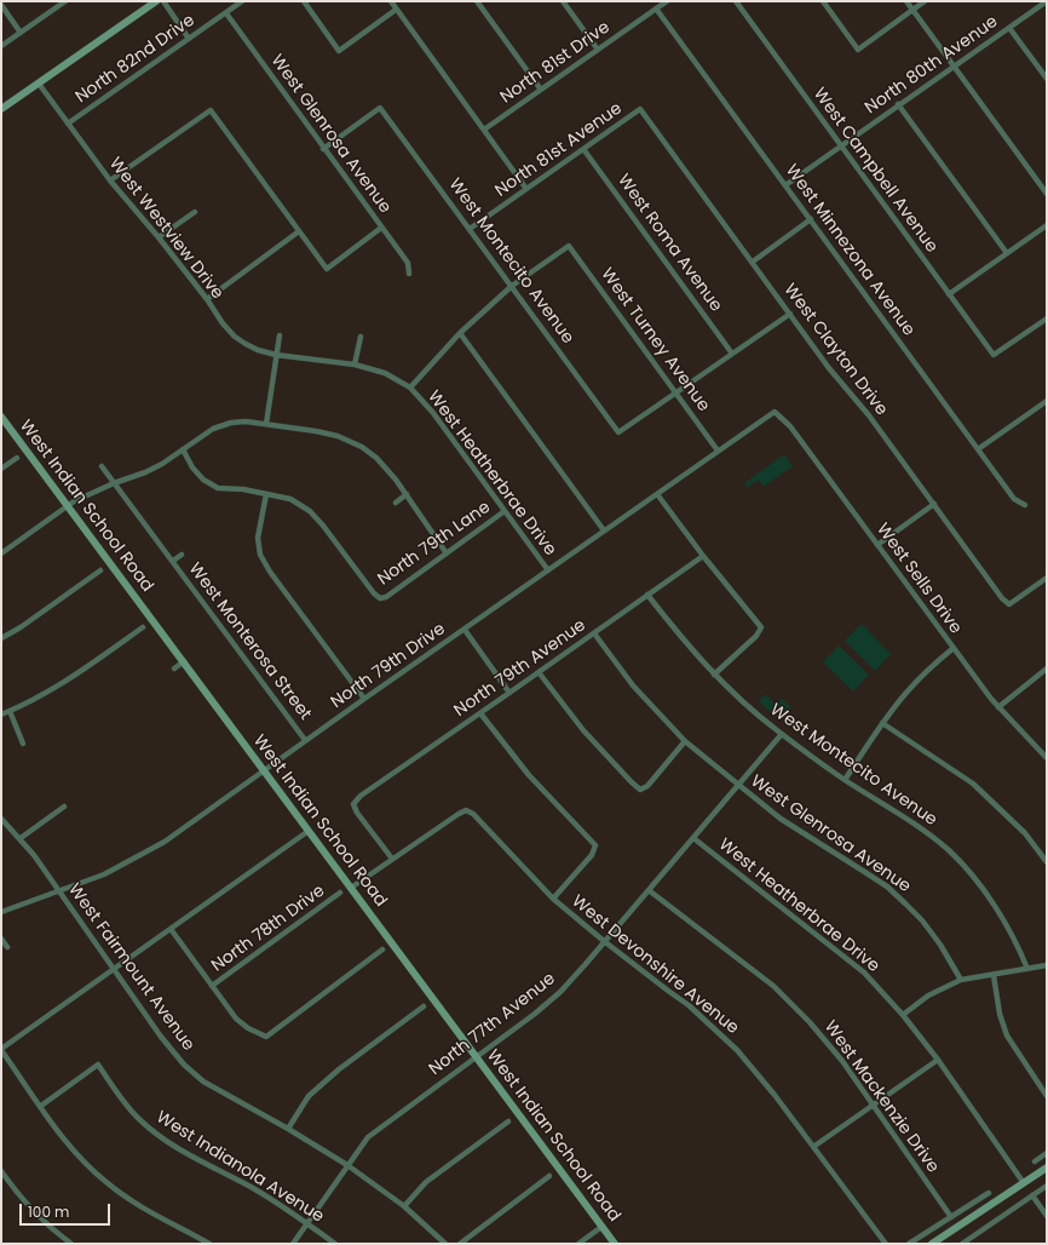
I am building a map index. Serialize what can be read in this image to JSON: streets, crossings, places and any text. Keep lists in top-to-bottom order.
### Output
{
  "streets": {
    "main road": ["West Indian School Road"],
    "street": [
      "North 82nd Drive",
      "North 81st Drive",
      "North 80th Avenue",
      "West Glenrosa Avenue",
      "North 81st Avenue",
      "West Campbell Avenue",
      "West Westview Drive",
      "West Roma Avenue",
      "West Minnezona Avenue",
      "West Montecito Avenue",
      "West Turney Avenue",
      "West Clayton Drive",
      "West Heatherbrae Drive",
      "North 79th Lane",
      "West Sells Drive",
      "West Monterosa Street",
      "North 79th Drive",
      "North 79th Avenue",
      "North 78th Drive",
      "West Devonshire Avenue",
      "West Fairmount Avenue",
      "North 77th Avenue",
      "West Mackenzie Drive",
      "West Indianola Avenue"
    ]
  },
  "crossings": [
    ["North 82nd Drive", "West Glenrosa Avenue"],
    ["North 82nd Drive", "West Westview Drive"],
    ["North 81st Drive", "West Minnezona Avenue"],
    ["North 80th Avenue", "West Campbell Avenue"],
    ["North 80th Avenue", "West Minnezona Avenue"],
    ["West Glenrosa Avenue", "West Montecito Avenue"],
    ["West Glenrosa Avenue", "North 79th Avenue"],
    ["West Glenrosa Avenue", "North 77th Avenue"],
    ["North 81st Avenue", "West Roma Avenue"],
    ["North 81st Avenue", "West Montecito Avenue"],
    ["North 81st Avenue", "West Clayton Drive"],
    ["West Westview Drive", "West Heatherbrae Drive"],
    ["West Montecito Avenue", "West Turney Avenue"],
    ["West Montecito Avenue", "North 79th Avenue"],
    ["West Montecito Avenue", "North 77th Avenue"],
    ["West Turney Avenue", "North 79th Drive"],
    ["West Heatherbrae Drive", "North 79th Lane"],
    ["West Heatherbrae Drive", "North 79th Drive"],
    ["West Heatherbrae Drive", "North 77th Avenue"],
    ["West Indian School Road", "North 79th Drive"],
    ["West Indian School Road", "North 77th Avenue"],
    ["West Sells Drive", "North 79th Drive"],
    ["West Monterosa Street", "North 79th Drive"],
    ["North 79th Drive", "West Fairmount Avenue"],
    ["North 79th Avenue", "West Devonshire Avenue"],
    ["West Devonshire Avenue", "North 77th Avenue"],
    ["West Fairmount Avenue", "North 77th Avenue"],
    ["North 77th Avenue", "West Mackenzie Drive"],
    ["North 77th Avenue", "West Indianola Avenue"]
  ],
  "scale_bar": "100 m"
}
